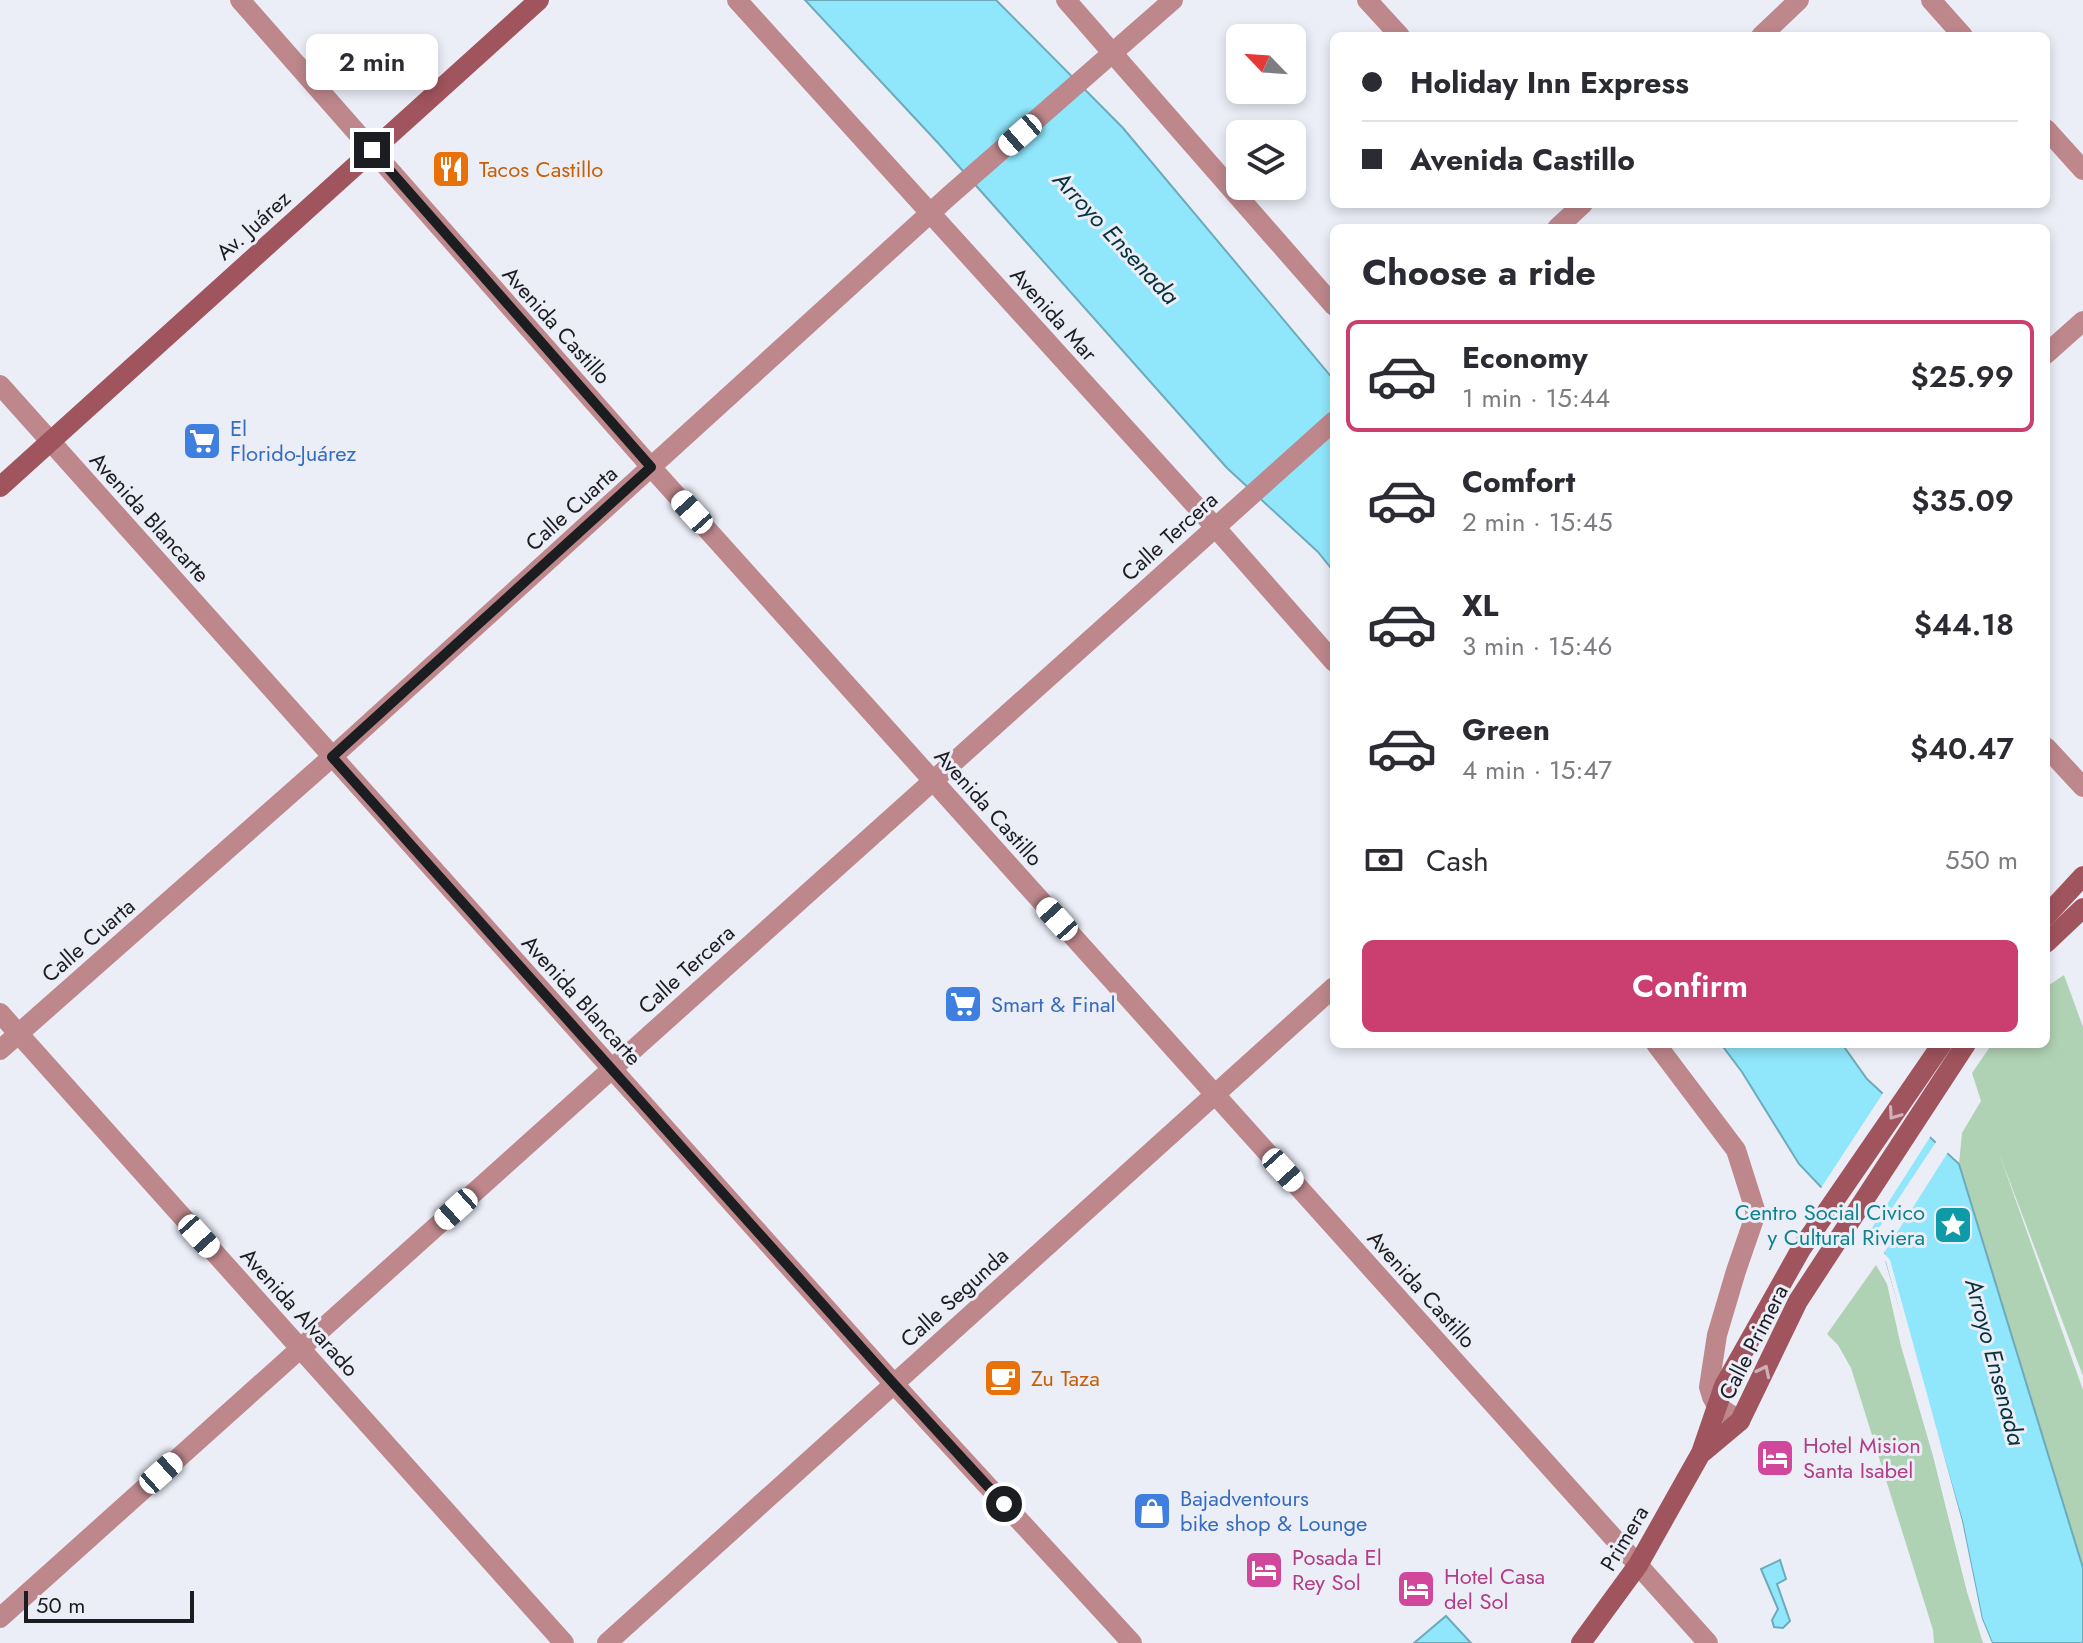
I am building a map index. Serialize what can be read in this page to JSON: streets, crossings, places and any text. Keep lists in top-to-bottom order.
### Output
{
  "streets": {
    "main road": ["Av. Juárez", "Calle Primera", "Primera"],
    "street": [
      "Avenida Mar",
      "Avenida Castillo",
      "Calle Cuarta",
      "Avenida Blancarte",
      "Calle Tercera",
      "Calle Segunda",
      "Avenida Alvarado"
    ]
  },
  "crossings": [
    ["Av. Juárez", "Avenida Castillo"],
    ["Av. Juárez", "Avenida Blancarte"],
    ["Avenida Mar", "Calle Cuarta"],
    ["Avenida Mar", "Calle Tercera"],
    ["Avenida Castillo", "Calle Cuarta"],
    ["Avenida Castillo", "Calle Tercera"],
    ["Avenida Castillo", "Calle Segunda"],
    ["Avenida Castillo", "Primera"],
    ["Calle Cuarta", "Avenida Blancarte"],
    ["Calle Cuarta", "Avenida Alvarado"],
    ["Avenida Blancarte", "Calle Tercera"],
    ["Avenida Blancarte", "Calle Segunda"],
    ["Calle Tercera", "Avenida Alvarado"],
    ["Calle Primera", "Primera"]
  ],
  "water": ["Arroyo Ensenada"],
  "places": {
    "restaurant": ["Tacos Castillo"],
    "supermarket": ["El Florido-Juárez", "Smart & Final"],
    "place": ["Centro Social Civico y Cultural Riviera"],
    "cafe": ["Zu Taza"],
    "hotel": ["Hotel Mision Santa Isabel", "Posada El Rey Sol", "Hotel Casa del Sol"],
    "shop": ["Bajadventours bike shop & Lounge"]
  },
  "scale_bar": "50 m",
  "north": "top left",
  "page": {
    "banner": ["Holiday Inn Express", "Avenida Castillo"],
    "bubble": "2 min",
    "heading": "Choose a ride",
    "list": [
      {
        "name": "Economy",
        "note": "1 min · 15:44",
        "value": "$25.99"
      },
      {
        "name": "Comfort",
        "note": "2 min · 15:45",
        "value": "$35.09"
      },
      {
        "name": "XL",
        "note": "3 min · 15:46",
        "value": "$44.18"
      },
      {
        "name": "Green",
        "note": "4 min · 15:47",
        "value": "$40.47"
      }
    ],
    "pay": ["Cash", "550 m"],
    "buttons": "Confirm",
    "scale": "50 m"
  }
}
